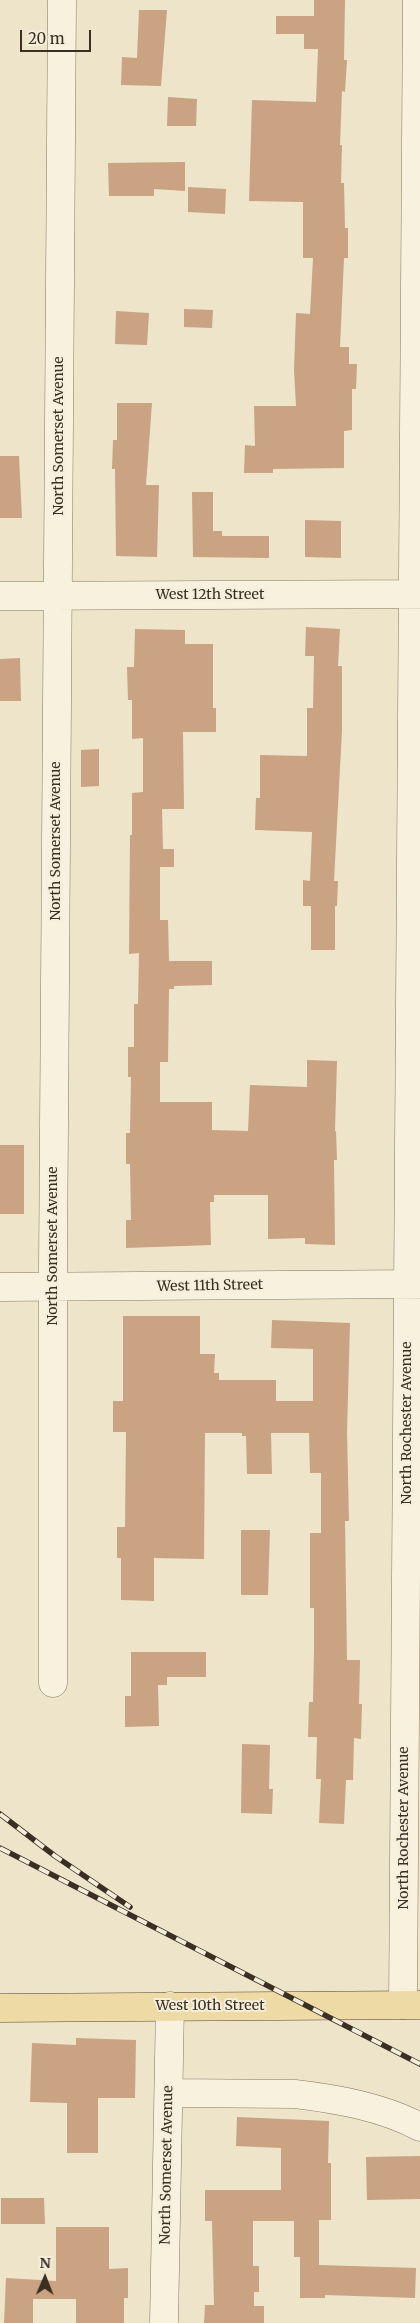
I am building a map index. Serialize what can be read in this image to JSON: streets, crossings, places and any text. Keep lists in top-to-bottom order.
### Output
{
  "streets": {
    "main road": ["West 10th Street"],
    "street": [
      "North Somerset Avenue",
      "West 12th Street",
      "West 11th Street",
      "North Rochester Avenue"
    ]
  },
  "crossings": [
    ["North Somerset Avenue", "West 12th Street"],
    ["North Somerset Avenue", "West 11th Street"],
    ["North Somerset Avenue", "West 10th Street"],
    ["West 12th Street", "North Rochester Avenue"],
    ["West 11th Street", "North Rochester Avenue"],
    ["North Rochester Avenue", "West 10th Street"]
  ],
  "scale_bar": "20 m",
  "north": "top"
}
